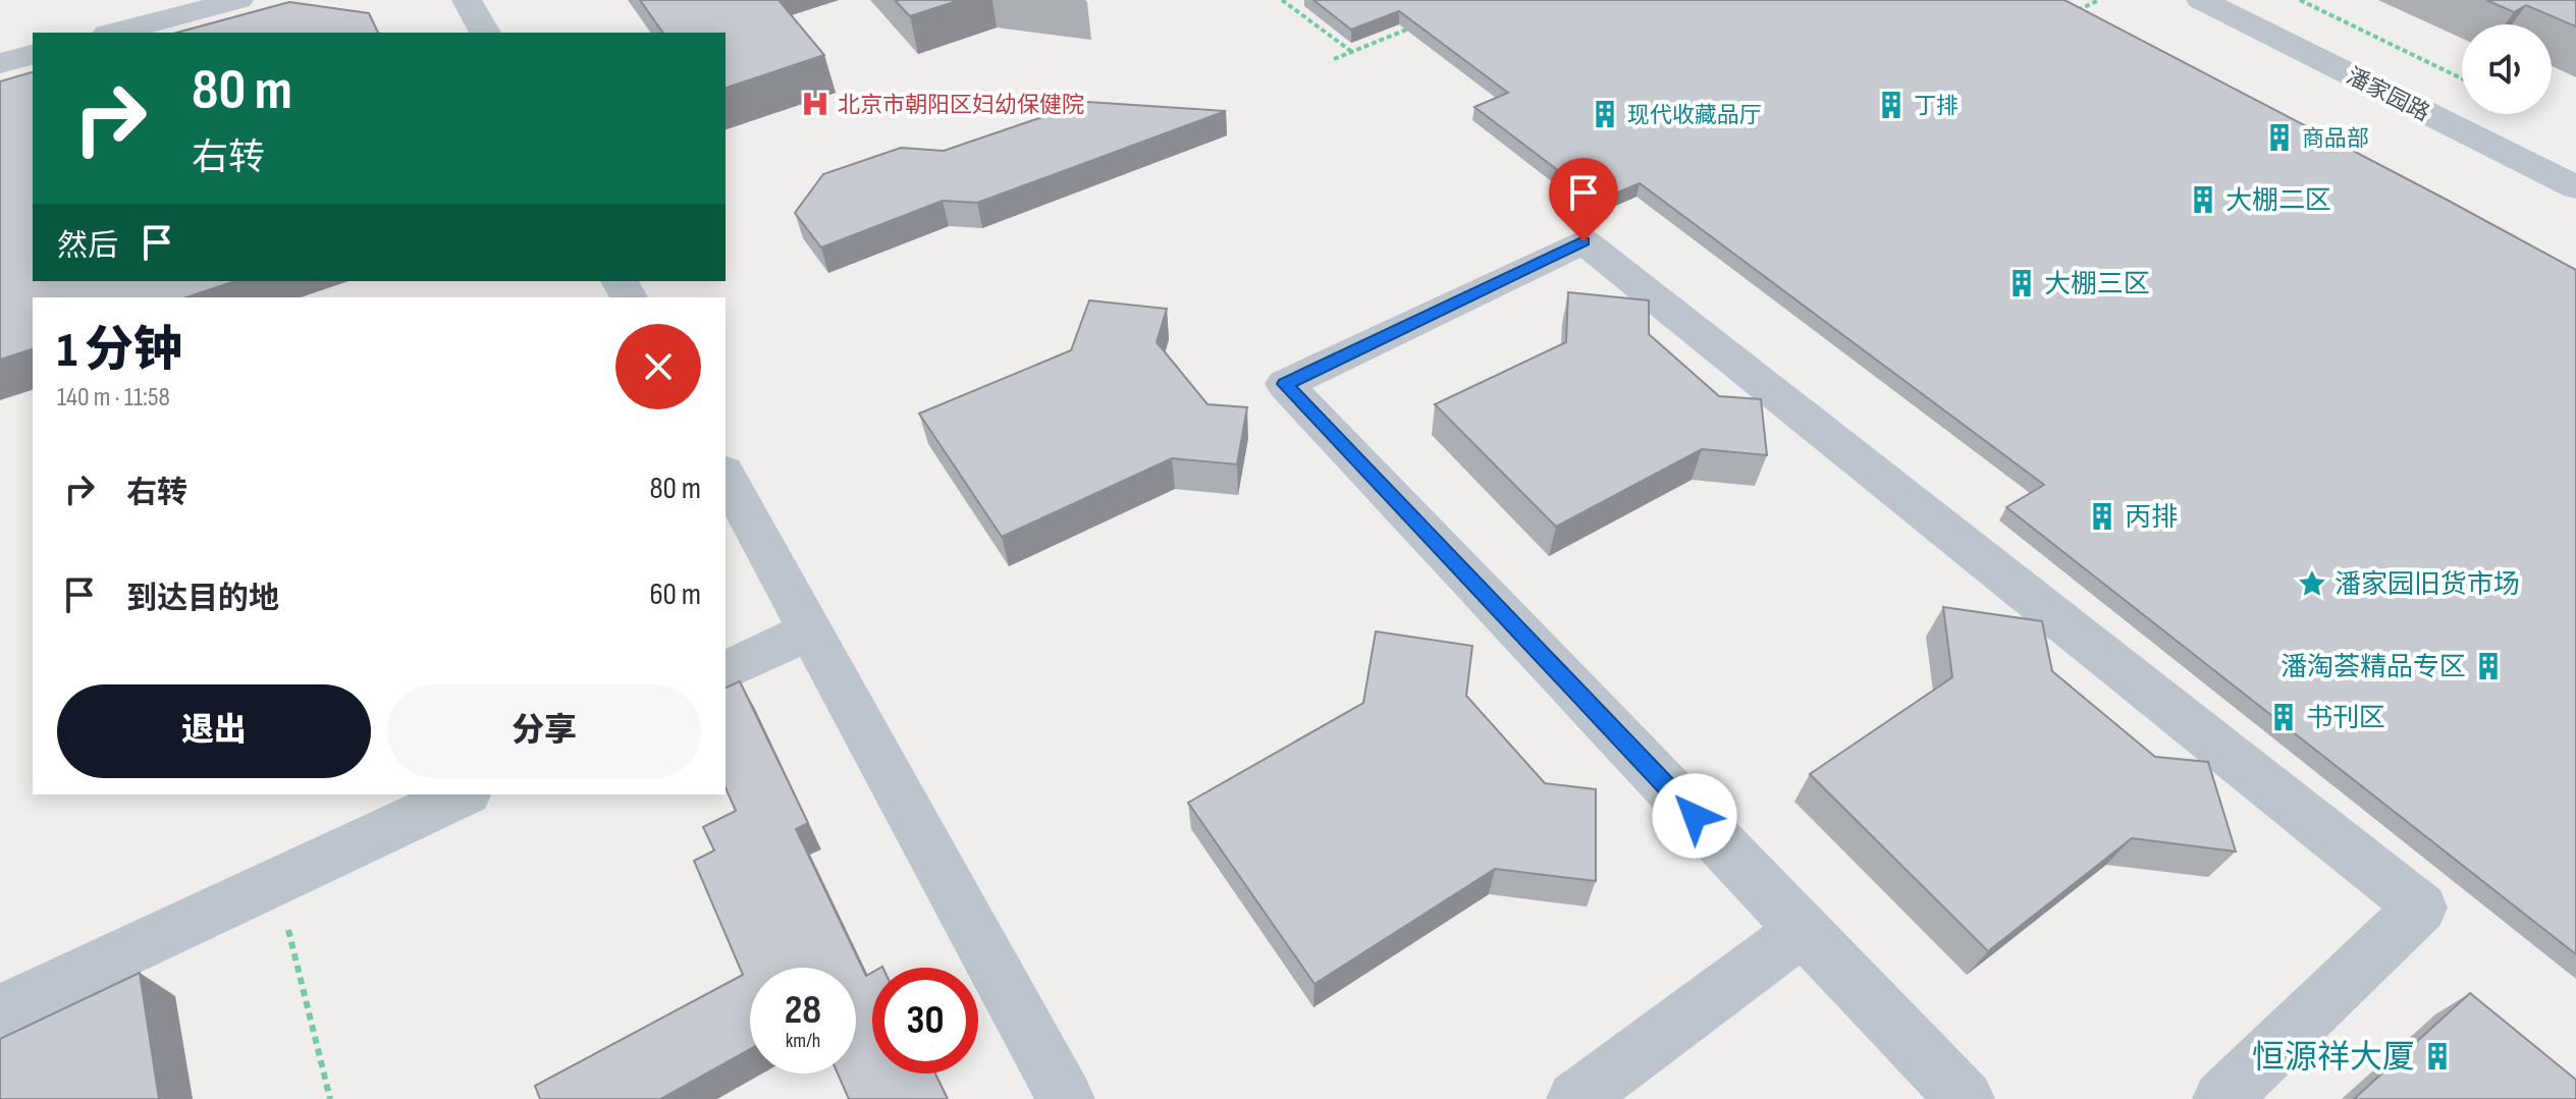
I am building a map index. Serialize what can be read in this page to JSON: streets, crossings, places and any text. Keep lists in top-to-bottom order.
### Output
{
  "streets": {
    "street": ["潘家园路"]
  },
  "places": {
    "hospital": ["北京市朝阳区妇幼保健院"],
    "building": [
      "丁排",
      "现代收藏品厅",
      "商品部",
      "大棚二区",
      "大棚三区",
      "丙排",
      "潘淘荟精品专区",
      "书刊区",
      "恒源祥大厦"
    ],
    "place": ["潘家园旧货市场"]
  },
  "page": {
    "turn": ["80 m", "右转"],
    "then": "然后",
    "heading": ["1 分钟", "140 m · 11:58"],
    "list": [
      {
        "name": "右转",
        "value": "80 m"
      },
      {
        "name": "到达目的地",
        "value": "60 m"
      }
    ],
    "buttons": ["退出", "分享"],
    "speed": "28 km/h",
    "limit": "30"
  }
}
